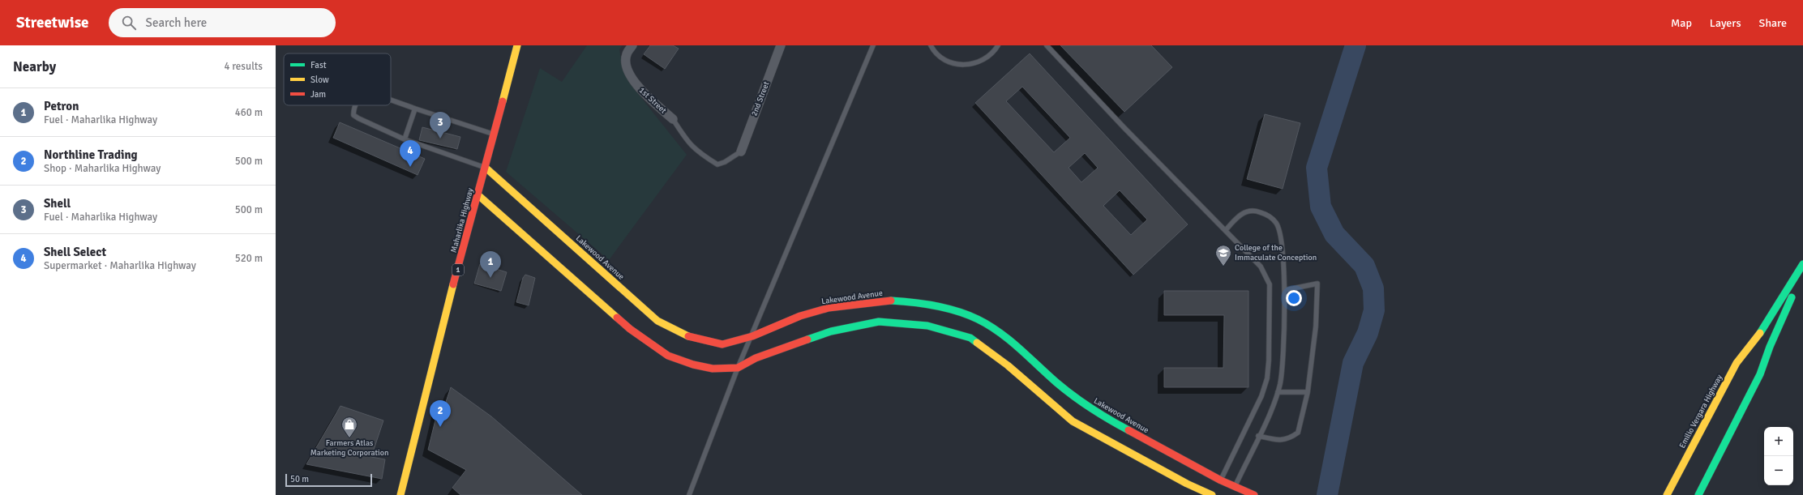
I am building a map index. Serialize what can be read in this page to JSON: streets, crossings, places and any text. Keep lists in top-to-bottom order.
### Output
{
  "streets": {
    "main road": [
      "Maharlika Highway",
      "Lakewood Avenue",
      "1",
      "Emilio Vergara Highway"
    ],
    "street": ["2nd Street", "1st Street"]
  },
  "crossings": [
    ["Maharlika Highway", "Lakewood Avenue"]
  ],
  "places": {
    "school or university": ["College of the Immaculate Conception"],
    "shop": ["Farmers Atlas Marketing Corporation"]
  },
  "legend": ["Fast", "Slow", "Jam"],
  "scale_bar": "50 m",
  "page": {
    "header": "Streetwise",
    "search": "Search here",
    "nav": ["Map", "Layers", "Share"],
    "heading": ["Nearby", "4 results"],
    "list": [
      {
        "mark": "1",
        "name": "Petron",
        "note": "Fuel · Maharlika Highway",
        "value": "460 m"
      },
      {
        "mark": "2",
        "name": "Northline Trading",
        "note": "Shop · Maharlika Highway",
        "value": "500 m"
      },
      {
        "mark": "3",
        "name": "Shell",
        "note": "Fuel · Maharlika Highway",
        "value": "500 m"
      },
      {
        "mark": "4",
        "name": "Shell Select",
        "note": "Supermarket · Maharlika Highway",
        "value": "520 m"
      }
    ],
    "pins": [
      "3",
      "4",
      "1",
      "2"
    ],
    "map_buttons": ["+", "−"],
    "scale": "50 m"
  }
}
